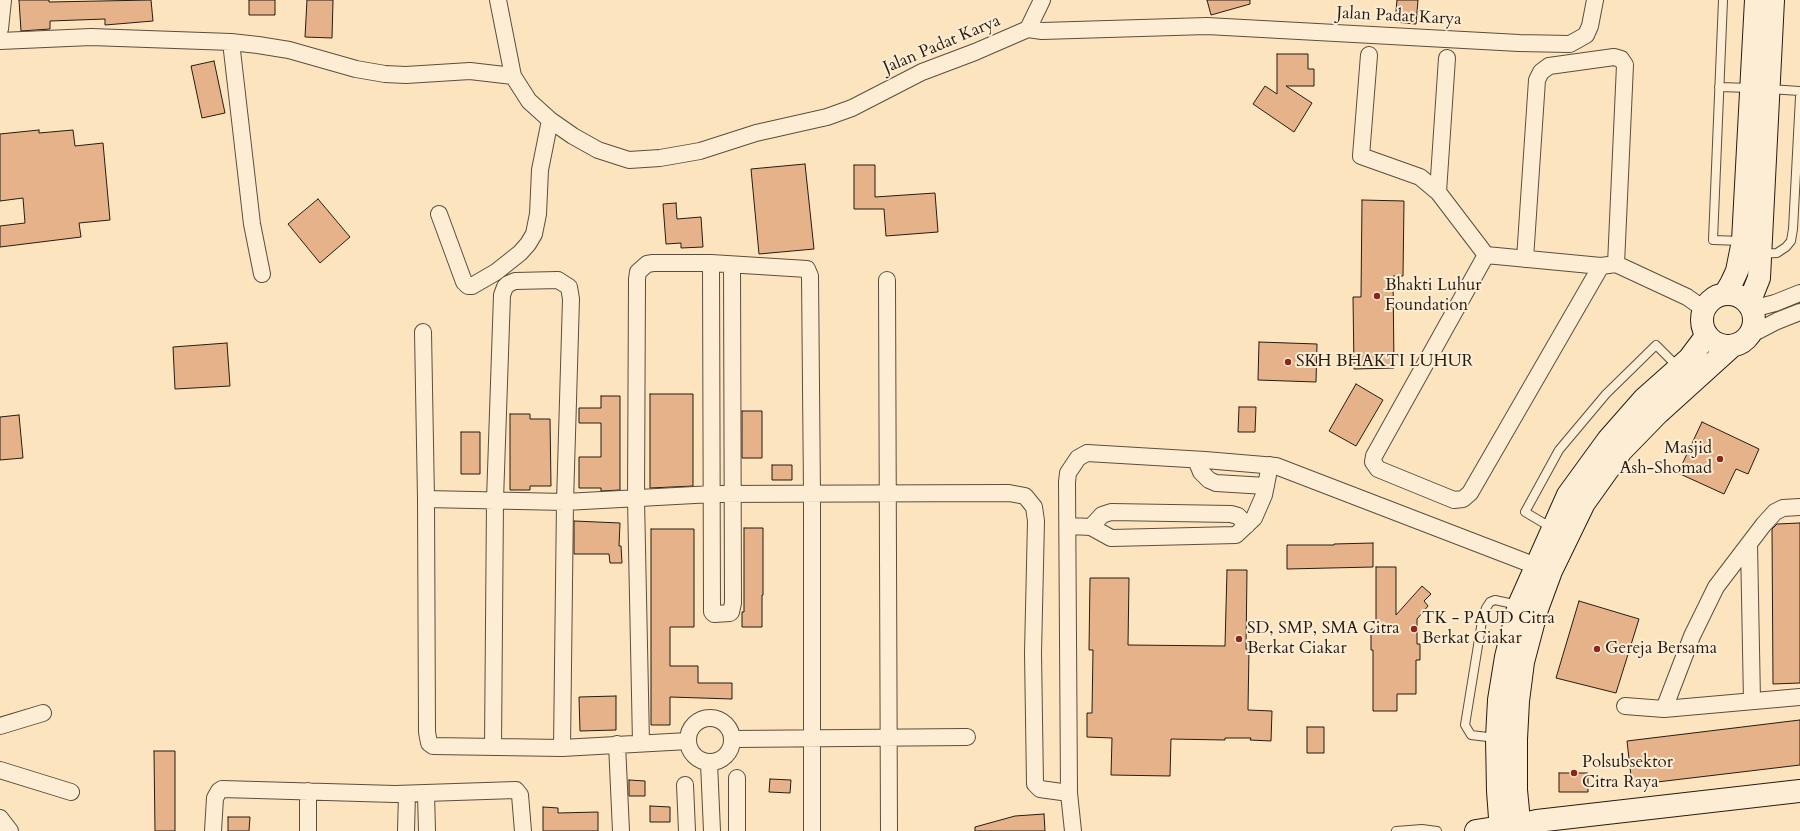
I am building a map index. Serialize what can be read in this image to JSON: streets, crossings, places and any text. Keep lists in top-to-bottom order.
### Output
{
  "streets": {
    "street": ["Jalan Padat Karya"]
  },
  "places": [
    "Bhakti Luhur Foundation",
    "SKH BHAKTI LUHUR",
    "Masjid Ash-Shomad",
    "TK - PAUD Citra Berkat Ciakar",
    "SD, SMP, SMA Citra Berkat Ciakar",
    "Gereja Bersama",
    "Polsubsektor Citra Raya"
  ]
}
